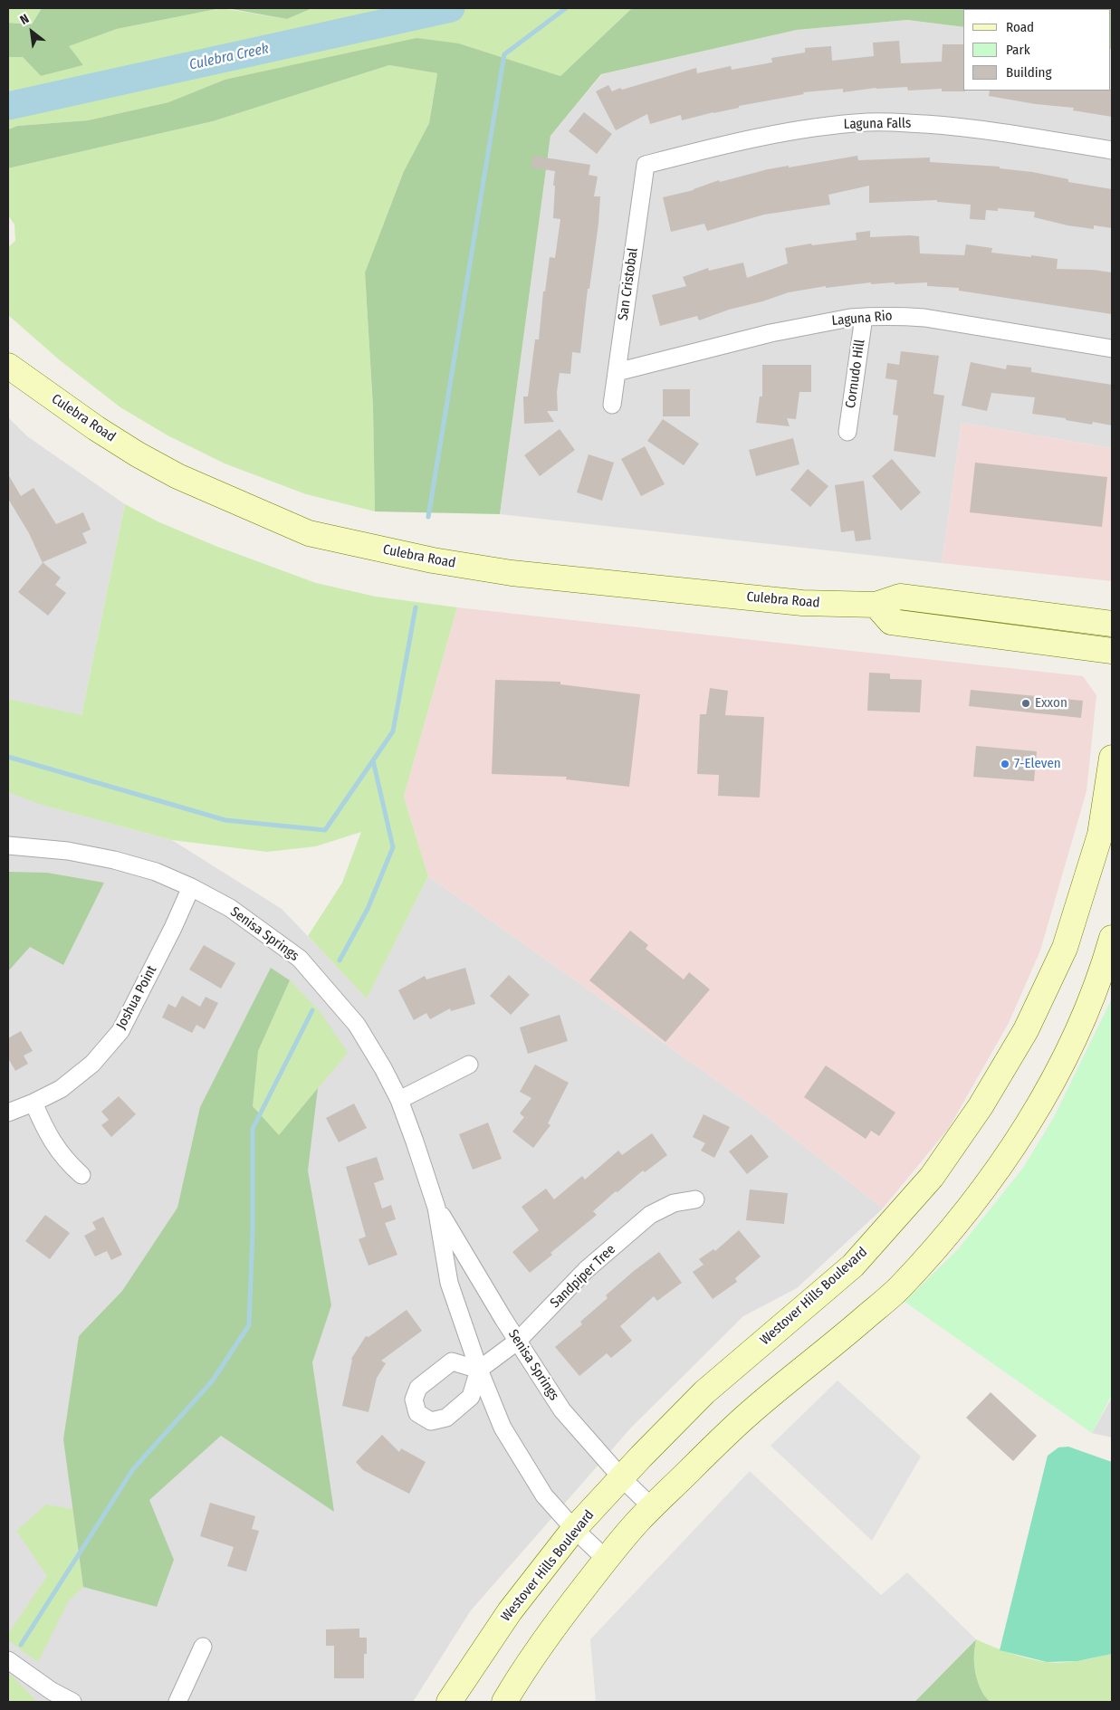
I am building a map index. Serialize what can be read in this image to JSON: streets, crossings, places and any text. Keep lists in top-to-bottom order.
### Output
{
  "streets": {
    "main road": ["Culebra Road", "Westover Hills Boulevard"],
    "street": [
      "Laguna Falls",
      "San Cristobal",
      "Laguna Rio",
      "Cornudo Hill",
      "Senisa Springs",
      "Joshua Point",
      "Sandpiper Tree"
    ]
  },
  "crossings": [
    ["Laguna Falls", "San Cristobal"],
    ["San Cristobal", "Laguna Rio"],
    ["Laguna Rio", "Cornudo Hill"],
    ["Senisa Springs", "Joshua Point"],
    ["Senisa Springs", "Sandpiper Tree"],
    ["Senisa Springs", "Westover Hills Boulevard"]
  ],
  "water": ["Culebra Creek"],
  "places": ["Exxon", "7-Eleven"],
  "legend": ["Road", "Park", "Building"],
  "north": "top left"
}
